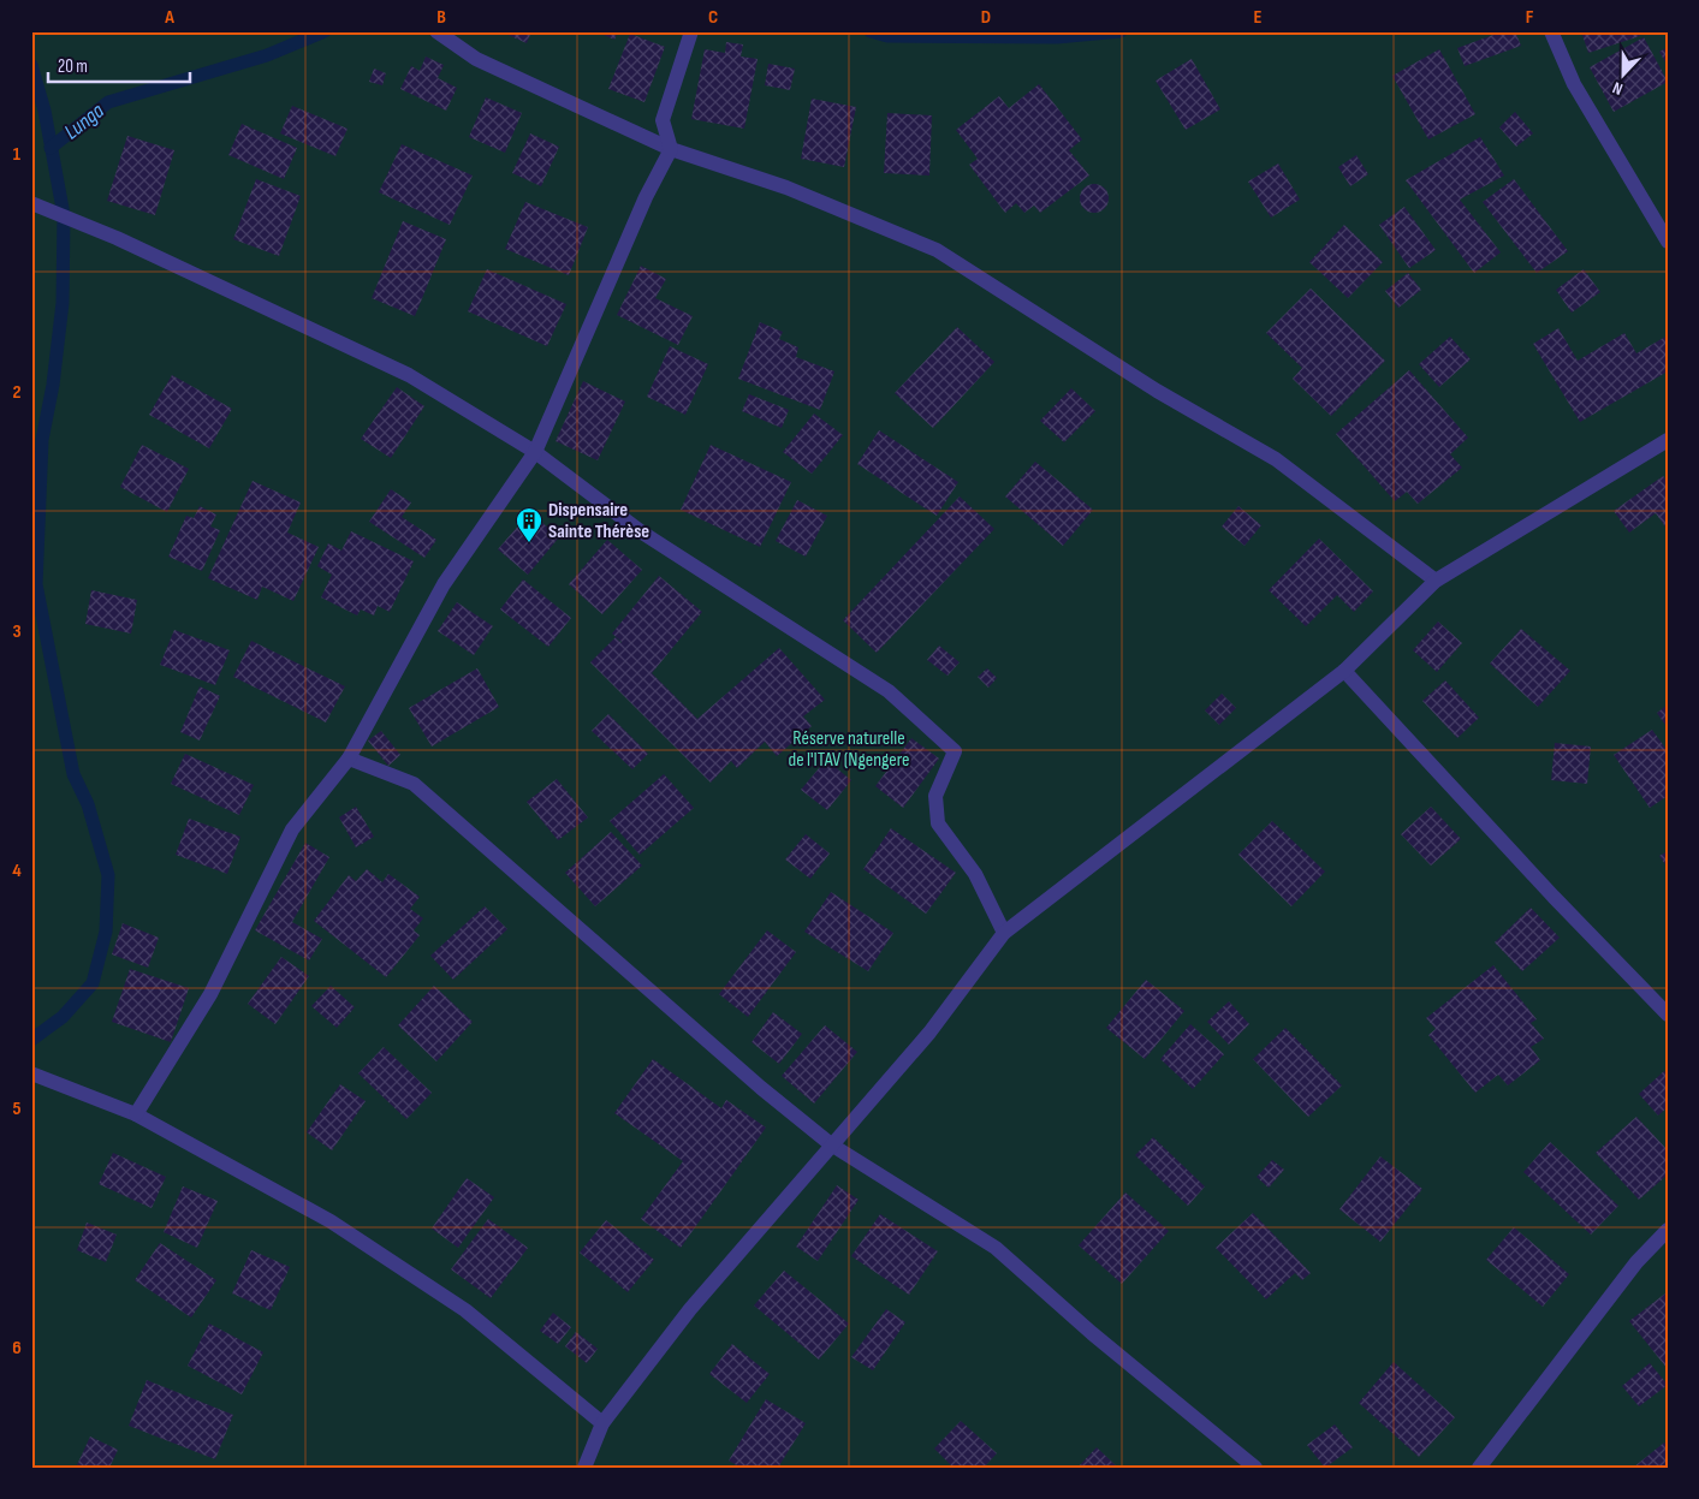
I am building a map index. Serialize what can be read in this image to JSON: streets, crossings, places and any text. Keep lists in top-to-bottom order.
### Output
{
  "water": ["Lunga"],
  "parks": ["Réserve naturelle de l'ITAV (Ngengere"],
  "places": {
    "building": ["Dispensaire Sainte Thérèse"]
  },
  "scale_bar": "20 m",
  "north": "bottom",
  "grid": {
    "columns": [
      "A",
      "B",
      "C",
      "D",
      "E",
      "F"
    ],
    "rows": [
      "1",
      "2",
      "3",
      "4",
      "5",
      "6"
    ]
  }
}
